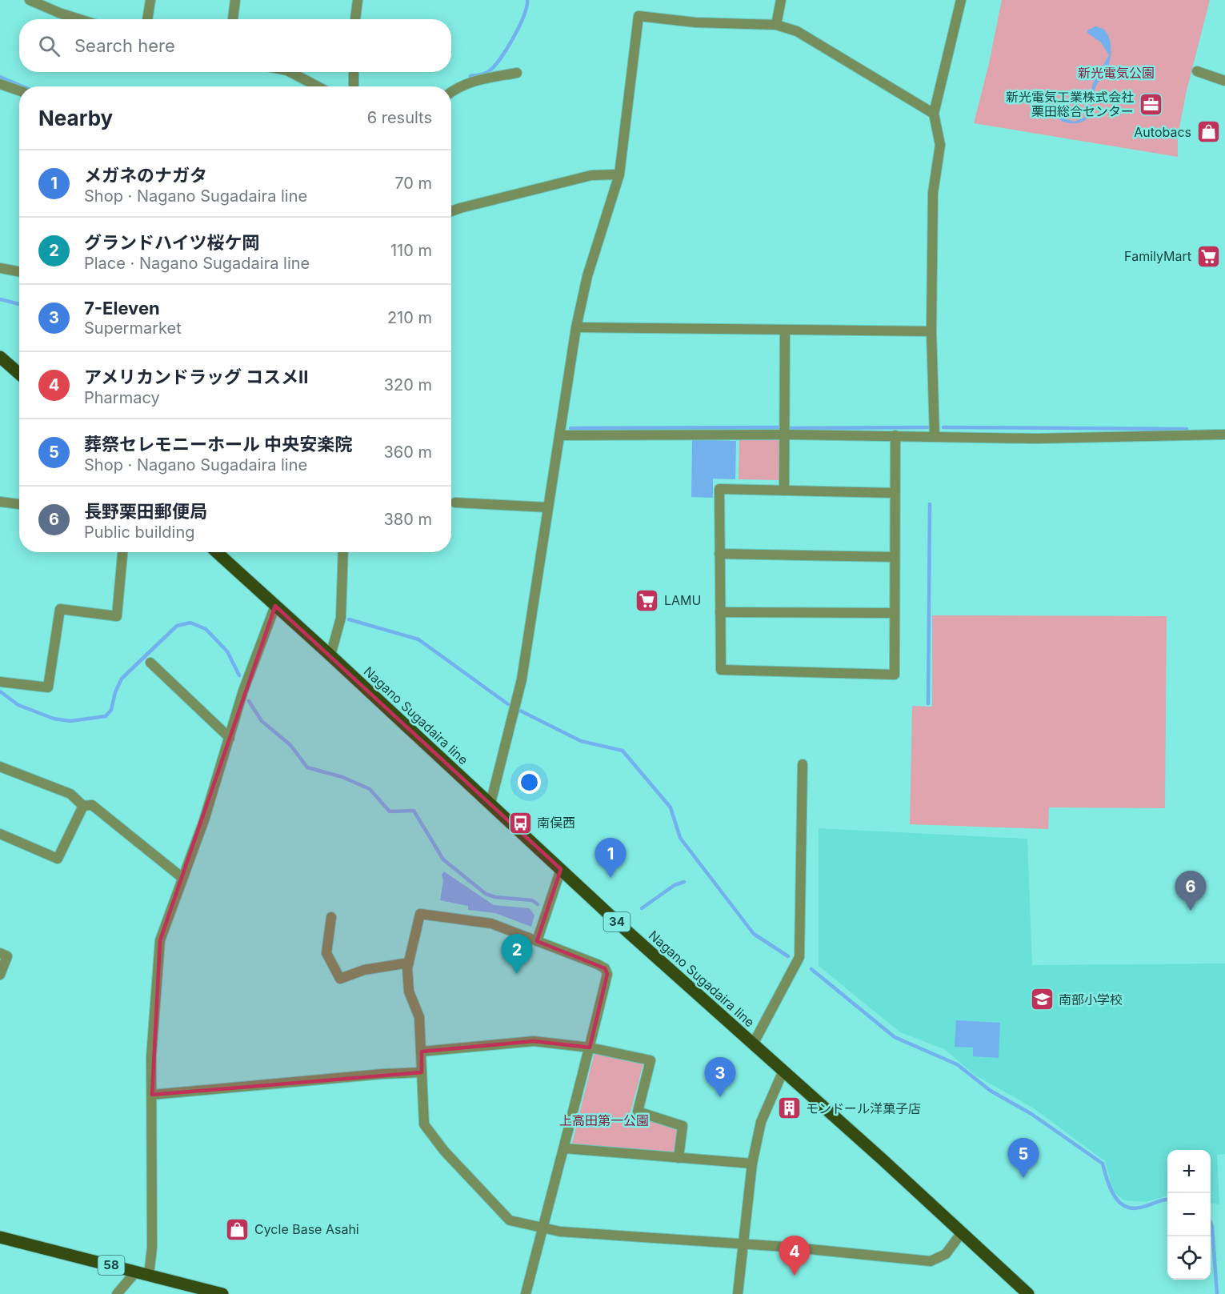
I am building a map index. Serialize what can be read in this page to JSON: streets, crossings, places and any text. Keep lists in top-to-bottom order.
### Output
{
  "streets": {
    "main road": ["Nagano Sugadaira line", "34", "58"]
  },
  "parks": ["新光電気公園", "上高田第一公園"],
  "places": {
    "office": ["新光電気工業株式会社 栗田総合センター"],
    "shop": ["Autobacs", "Cycle Base Asahi"],
    "supermarket": ["FamilyMart", "LAMU"],
    "bus stop": ["南俣西"],
    "school or university": ["南部小学校"],
    "building": ["モンドール洋菓子店"]
  },
  "page": {
    "search": "Search here",
    "heading": ["Nearby", "6 results"],
    "list": [
      {
        "mark": "1",
        "name": "メガネのナガタ",
        "note": "Shop · Nagano Sugadaira line",
        "value": "70 m"
      },
      {
        "mark": "2",
        "name": "グランドハイツ桜ケ岡",
        "note": "Place · Nagano Sugadaira line",
        "value": "110 m"
      },
      {
        "mark": "3",
        "name": "7-Eleven",
        "note": "Supermarket",
        "value": "210 m"
      },
      {
        "mark": "4",
        "name": "アメリカンドラッグ コスメII",
        "note": "Pharmacy",
        "value": "320 m"
      },
      {
        "mark": "5",
        "name": "葬祭セレモニーホール 中央安楽院",
        "note": "Shop · Nagano Sugadaira line",
        "value": "360 m"
      },
      {
        "mark": "6",
        "name": "長野栗田郵便局",
        "note": "Public building",
        "value": "380 m"
      }
    ],
    "pins": [
      "1",
      "6",
      "2",
      "3",
      "5",
      "4"
    ],
    "map_buttons": ["+", "−"]
  }
}
